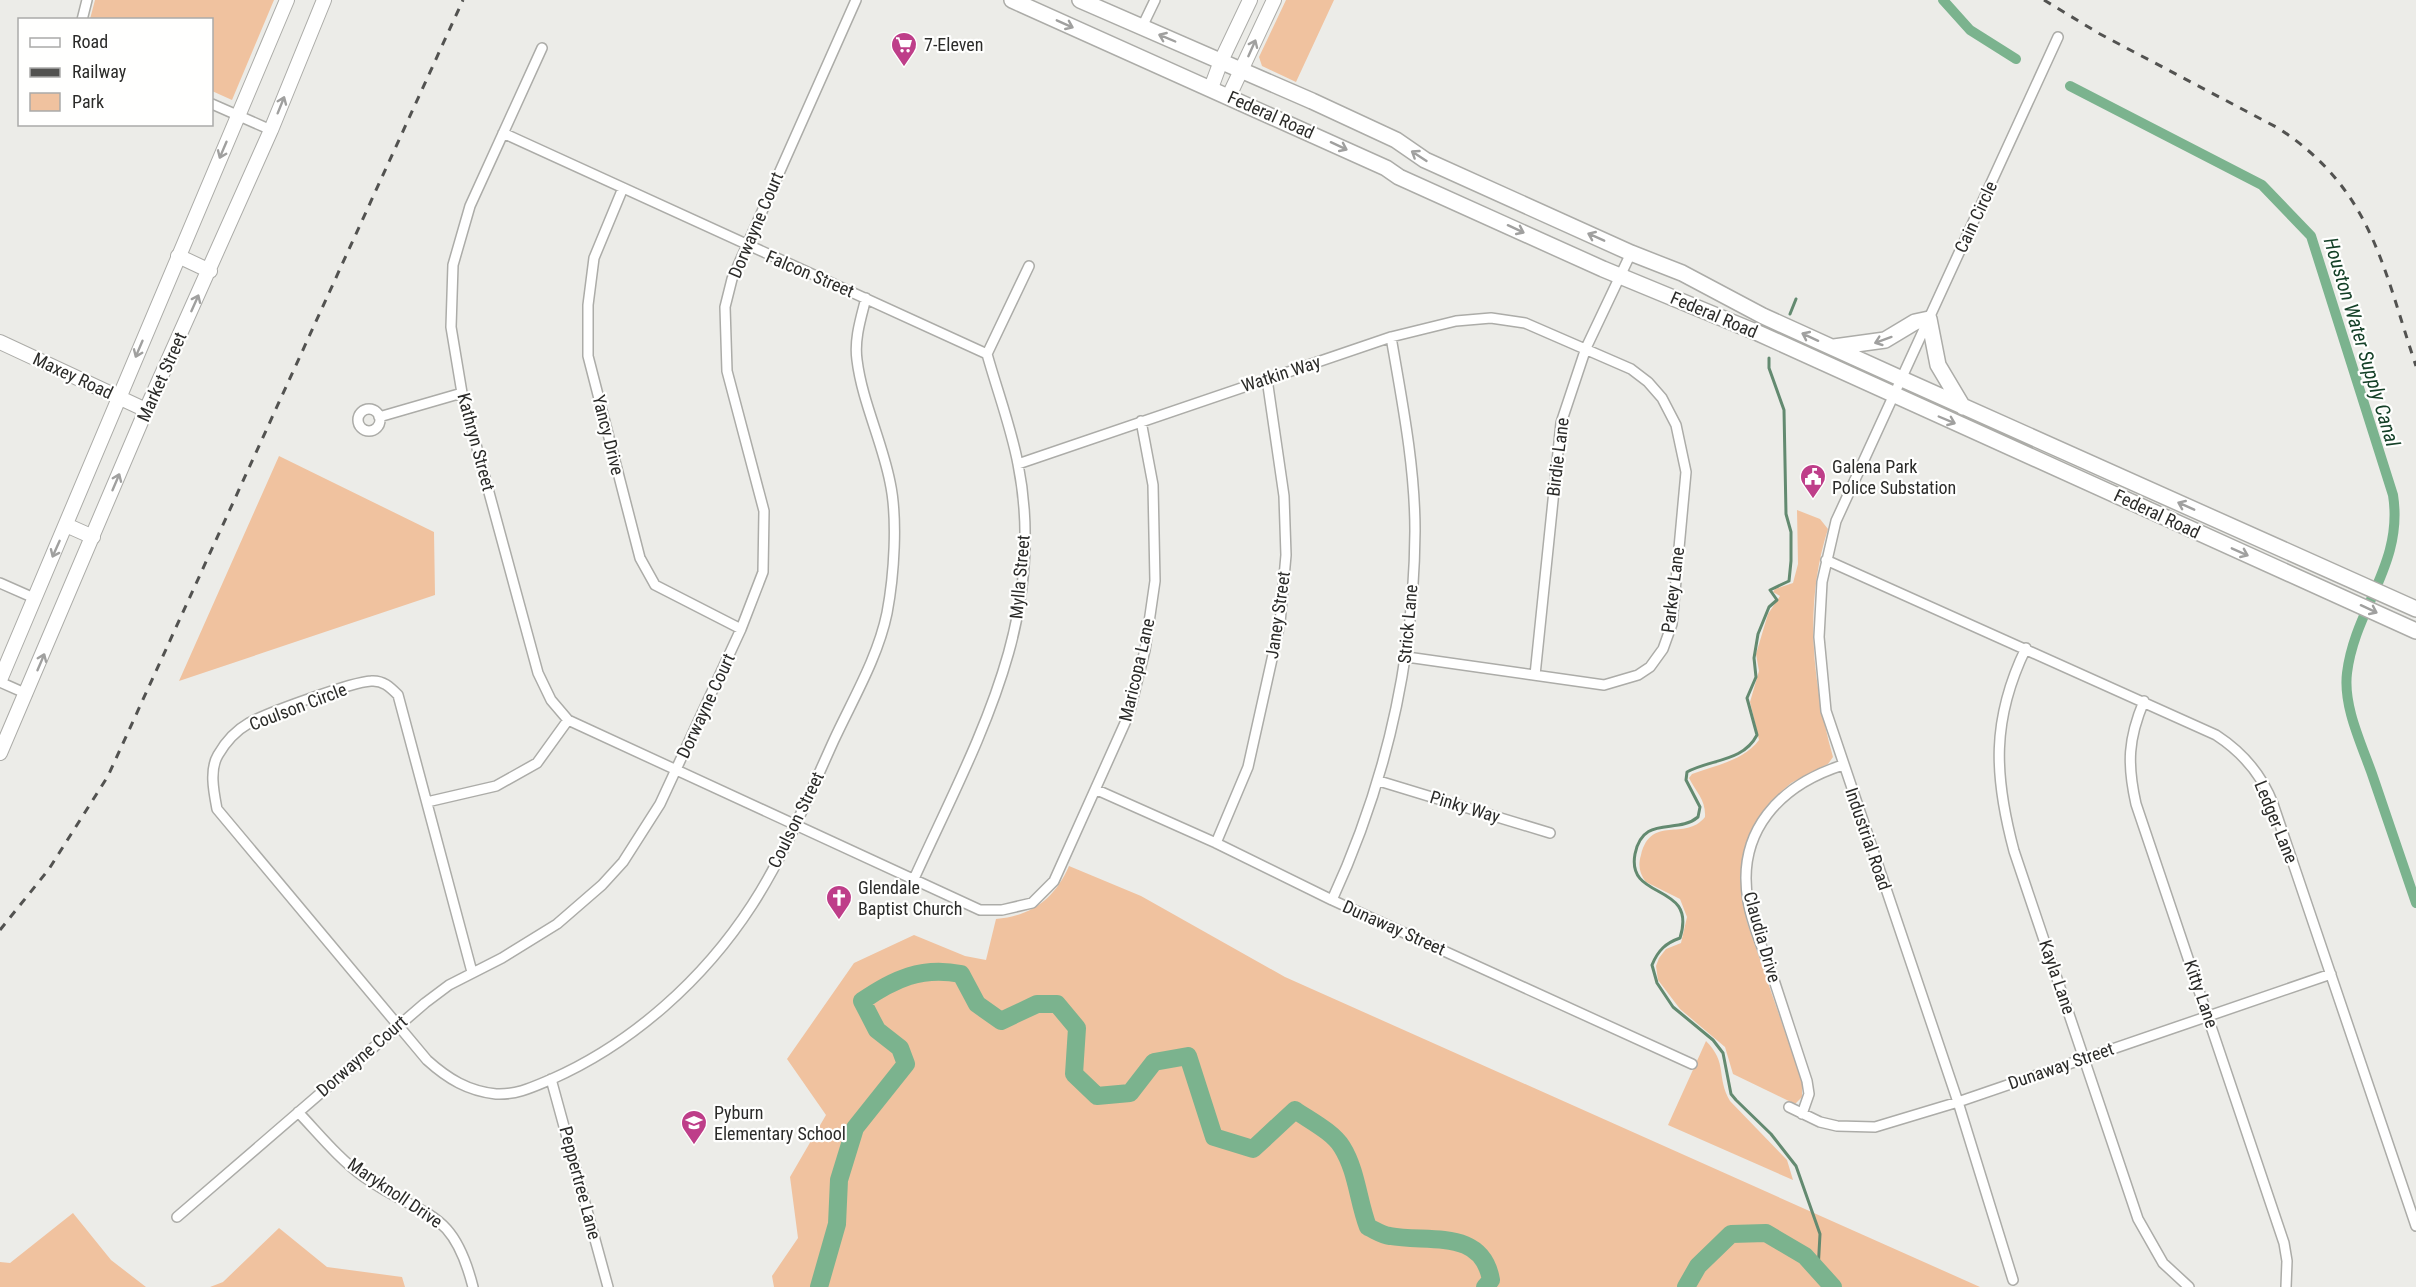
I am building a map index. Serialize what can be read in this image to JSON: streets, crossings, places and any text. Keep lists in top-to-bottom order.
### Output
{
  "streets": {
    "main road": ["Federal Road", "Maxey Road", "Market Street"],
    "street": [
      "Cain Circle",
      "Dorwayne Court",
      "Falcon Street",
      "Watkin Way",
      "Yancy Drive",
      "Kathryn Street",
      "Birdie Lane",
      "Mylla Street",
      "Parkey Lane",
      "Janey Street",
      "Strick Lane",
      "Maricopa Lane",
      "Coulson Circle",
      "Pinky Way",
      "Coulson Street",
      "Ledger Lane",
      "Industrial Road",
      "Dunaway Street",
      "Claudia Drive",
      "Kayla Lane",
      "Kitty Lane",
      "Peppertree Lane",
      "Maryknoll Drive"
    ]
  },
  "crossings": [
    ["Federal Road", "Cain Circle"],
    ["Federal Road", "Birdie Lane"],
    ["Federal Road", "Industrial Road"],
    ["Cain Circle", "Industrial Road"],
    ["Dorwayne Court", "Falcon Street"],
    ["Dorwayne Court", "Yancy Drive"],
    ["Dorwayne Court", "Kathryn Street"],
    ["Dorwayne Court", "Coulson Circle"],
    ["Dorwayne Court", "Coulson Street"],
    ["Dorwayne Court", "Maryknoll Drive"],
    ["Falcon Street", "Yancy Drive"],
    ["Falcon Street", "Kathryn Street"],
    ["Falcon Street", "Mylla Street"],
    ["Falcon Street", "Coulson Street"],
    ["Watkin Way", "Mylla Street"],
    ["Watkin Way", "Parkey Lane"],
    ["Watkin Way", "Janey Street"],
    ["Watkin Way", "Strick Lane"],
    ["Watkin Way", "Maricopa Lane"],
    ["Maxey Road", "Market Street"],
    ["Kathryn Street", "Mylla Street"],
    ["Kathryn Street", "Maricopa Lane"],
    ["Kathryn Street", "Coulson Street"],
    ["Birdie Lane", "Parkey Lane"],
    ["Parkey Lane", "Strick Lane"],
    ["Janey Street", "Dunaway Street"],
    ["Strick Lane", "Pinky Way"],
    ["Strick Lane", "Dunaway Street"],
    ["Maricopa Lane", "Dunaway Street"],
    ["Coulson Circle", "Coulson Street"],
    ["Coulson Street", "Peppertree Lane"],
    ["Ledger Lane", "Industrial Road"],
    ["Ledger Lane", "Dunaway Street"],
    ["Ledger Lane", "Kayla Lane"],
    ["Ledger Lane", "Kitty Lane"],
    ["Industrial Road", "Dunaway Street"],
    ["Industrial Road", "Claudia Drive"],
    ["Dunaway Street", "Claudia Drive"],
    ["Dunaway Street", "Kayla Lane"],
    ["Dunaway Street", "Kitty Lane"]
  ],
  "water": ["Houston Water Supply Canal"],
  "places": {
    "supermarket": ["7-Eleven"],
    "public building": ["Galena Park Police Substation"],
    "church": ["Glendale Baptist Church"],
    "school or university": ["Pyburn Elementary School"]
  },
  "legend": ["Road", "Railway", "Park"]
}
